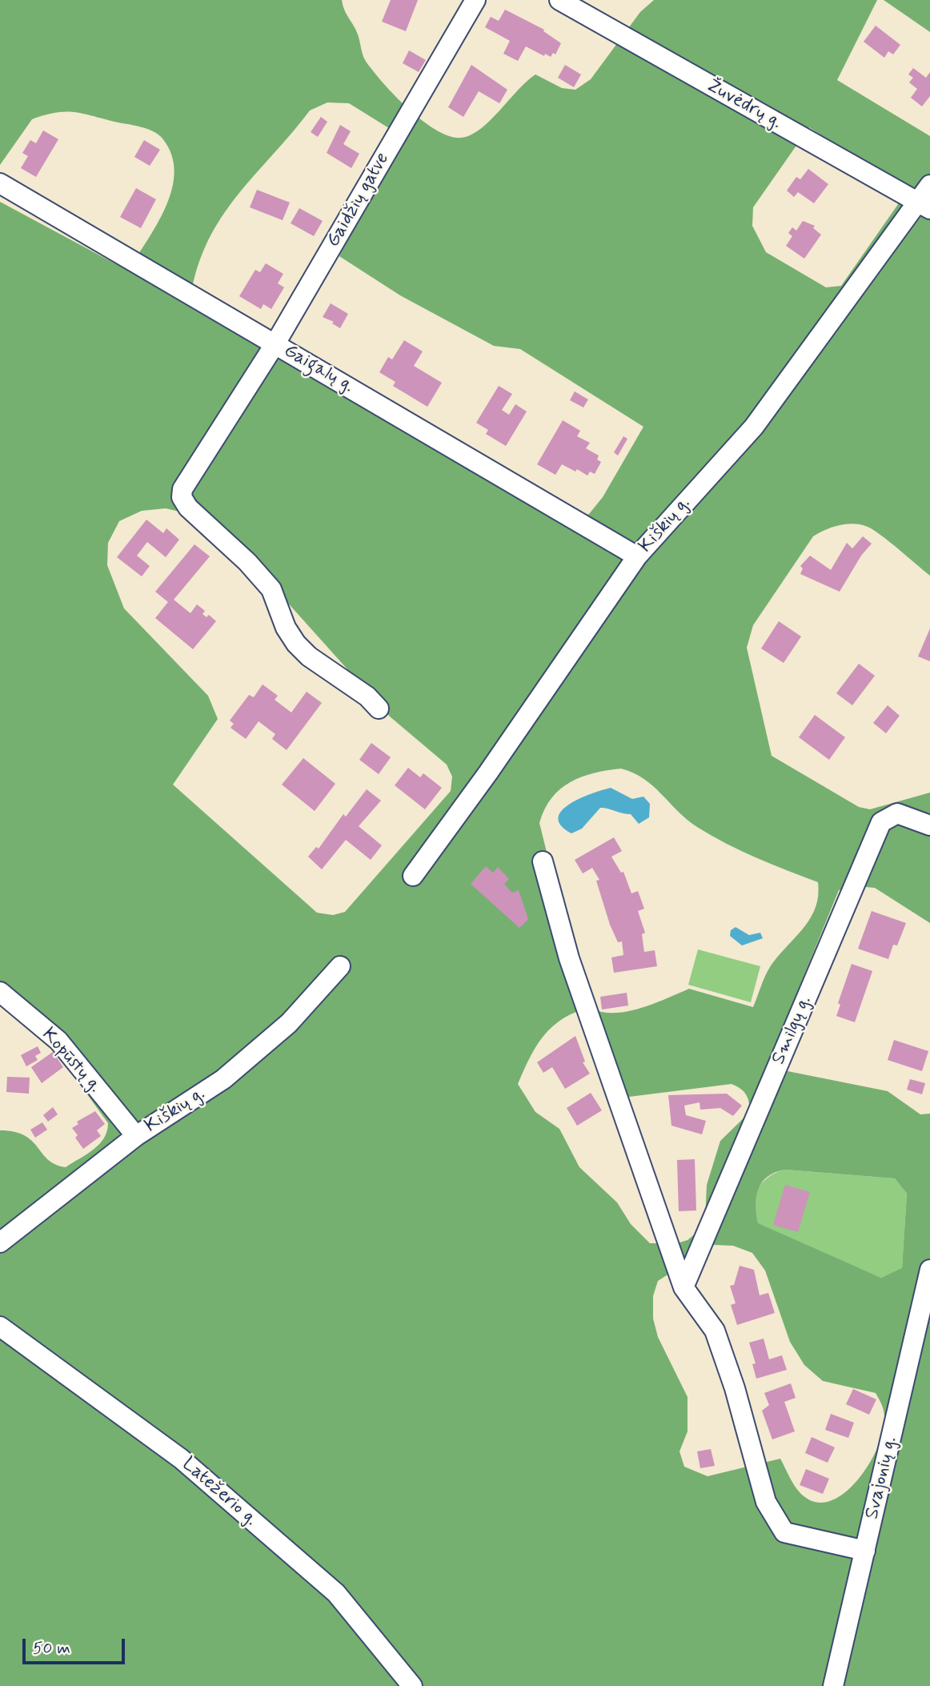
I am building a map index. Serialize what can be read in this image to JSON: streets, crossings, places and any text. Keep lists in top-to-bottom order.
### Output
{
  "streets": {
    "street": [
      "Žuvėdrų g.",
      "Gaidžių gatve",
      "Gaigalų g.",
      "Kiškių g.",
      "Smilgų g.",
      "Kopūstų g.",
      "Svajonių g.",
      "Latežerio g."
    ]
  },
  "crossings": [
    ["Žuvėdrų g.", "Kiškių g."],
    ["Gaidžių gatve", "Gaigalų g."],
    ["Gaigalų g.", "Kiškių g."],
    ["Kiškių g.", "Kopūstų g."]
  ],
  "scale_bar": "50 m"
}
